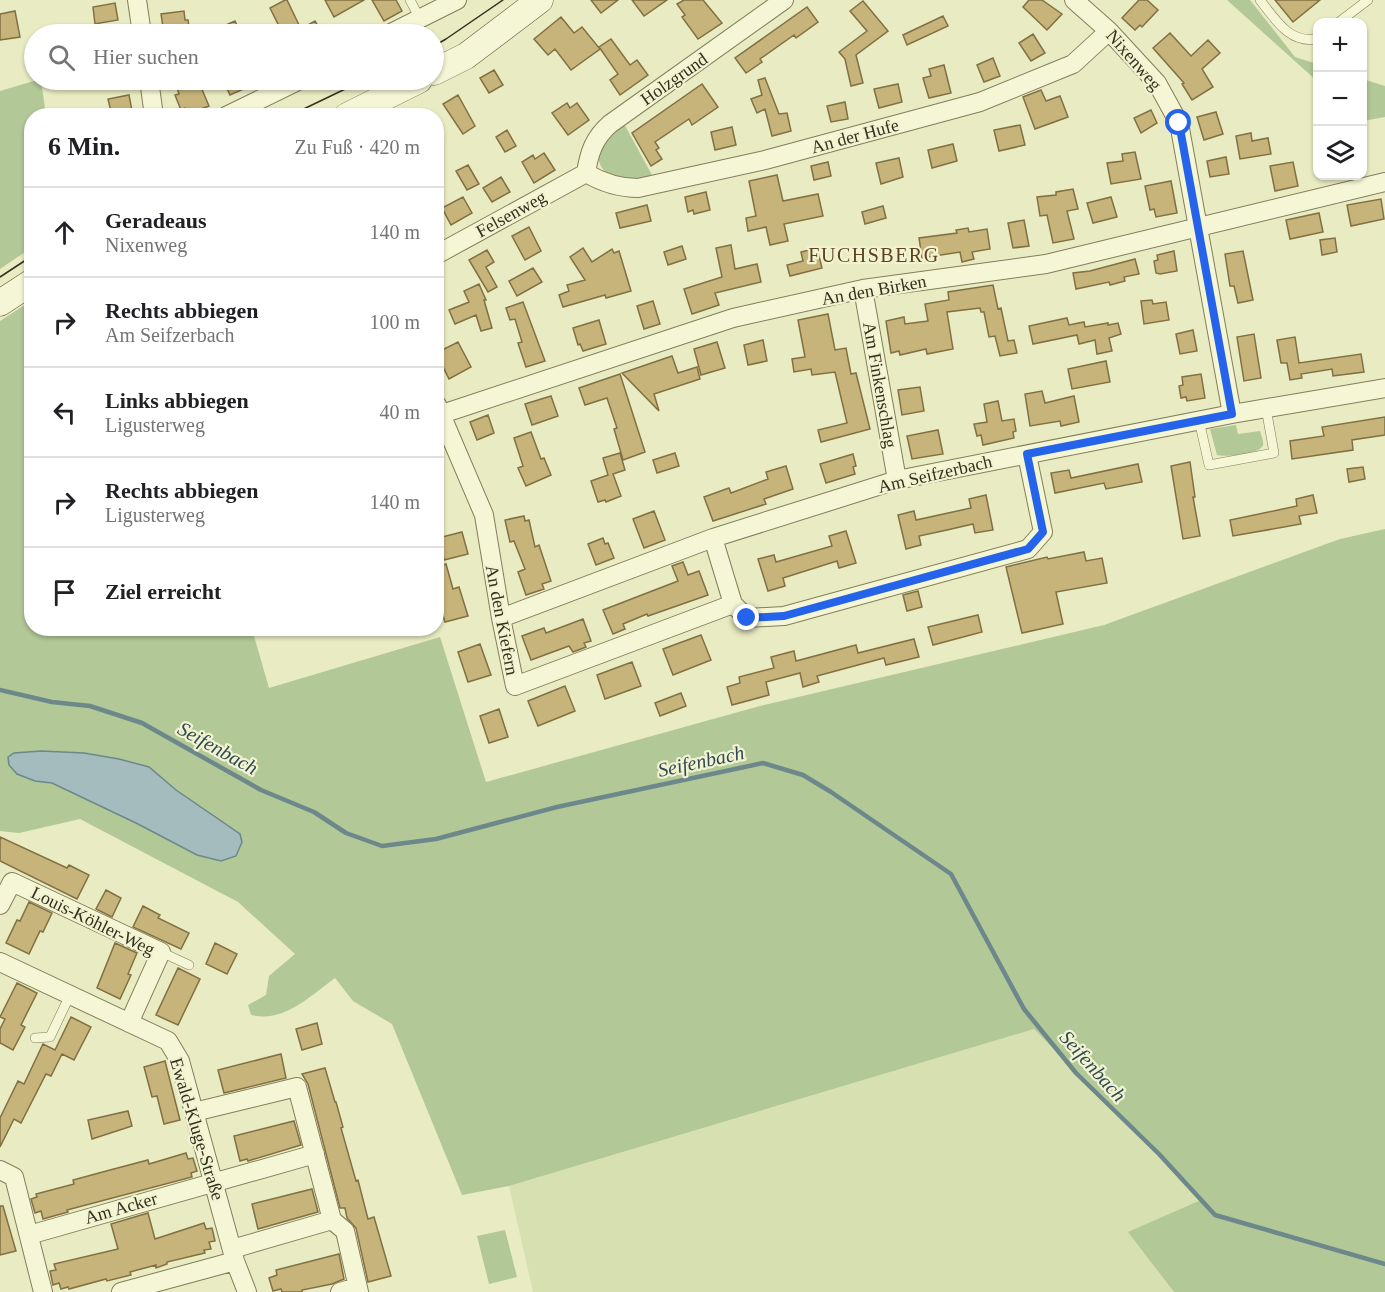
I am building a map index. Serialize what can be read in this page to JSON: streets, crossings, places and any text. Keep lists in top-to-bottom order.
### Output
{
  "streets": {
    "street": [
      "Nixenweg",
      "Holzgrund",
      "An der Hufe",
      "Felsenweg",
      "An den Birken",
      "Am Finkenschlag",
      "Am Seifzerbach",
      "An den Kiefern",
      "Louis-Köhler-Weg",
      "Ewald-Kluge-Straße",
      "Am Acker"
    ]
  },
  "crossings": [
    ["Nixenweg", "An der Hufe"],
    ["Nixenweg", "An den Birken"],
    ["Nixenweg", "Am Seifzerbach"],
    ["Holzgrund", "An der Hufe"],
    ["Holzgrund", "Felsenweg"],
    ["An der Hufe", "Felsenweg"],
    ["An den Birken", "Am Finkenschlag"],
    ["Am Finkenschlag", "Am Seifzerbach"],
    ["Am Seifzerbach", "An den Kiefern"],
    ["Louis-Köhler-Weg", "Ewald-Kluge-Straße"],
    ["Ewald-Kluge-Straße", "Am Acker"]
  ],
  "districts": ["FUCHSBERG"],
  "water": ["Seifenbach"],
  "page": {
    "map_buttons": ["+", "−"],
    "search": "Hier suchen",
    "heading": ["6 Min.", "Zu Fuß · 420 m"],
    "list": [
      ["Geradeaus", "Nixenweg", "140 m"],
      ["Rechts abbiegen", "Am Seifzerbach", "100 m"],
      ["Links abbiegen", "Ligusterweg", "40 m"],
      ["Rechts abbiegen", "Ligusterweg", "140 m"],
      "Ziel erreicht"
    ]
  }
}
